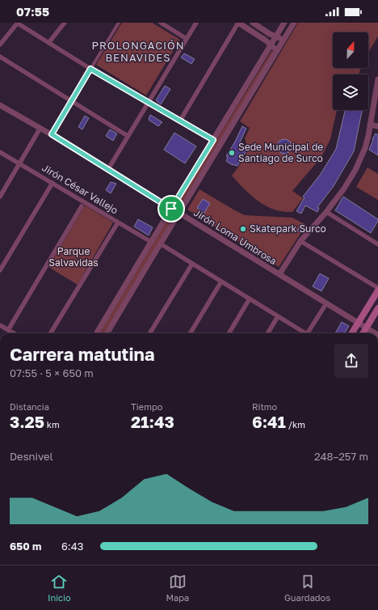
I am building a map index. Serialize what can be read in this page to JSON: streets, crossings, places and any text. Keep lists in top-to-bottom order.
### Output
{
  "streets": {
    "street": ["Jirón César Vallejo", "Jirón Loma Umbrosa"]
  },
  "districts": ["PROLONGACIÓN BENAVIDES"],
  "parks": ["Parque Salvavidas"],
  "places": ["Sede Municipal de Santiago de Surco", "Skatepark Surco"],
  "north": "top",
  "page": {
    "status": "07:55",
    "heading": ["Carrera matutina", "07:55 · 5 × 650 m"],
    "stats": [
      ["Distancia", "3.25 km"],
      ["Tiempo", "21:43"],
      ["Ritmo", "6:41 /km"]
    ],
    "chart": ["Desnivel", "248–257 m"],
    "list": [
      {
        "name": "650 m",
        "note": "6:43"
      }
    ],
    "tabs": ["Inicio", "Mapa", "Guardados"]
  }
}
